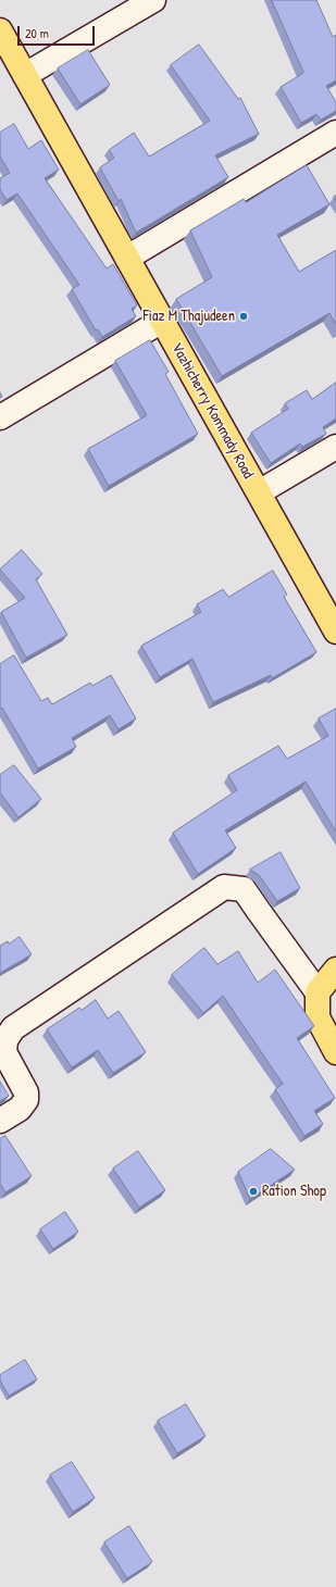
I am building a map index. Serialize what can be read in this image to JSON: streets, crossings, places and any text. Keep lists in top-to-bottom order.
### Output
{
  "streets": {
    "main road": ["Vazhicherry Kommady Road"]
  },
  "places": ["Fiaz M Thajudeen", "Ration Shop"],
  "scale_bar": "20 m"
}
